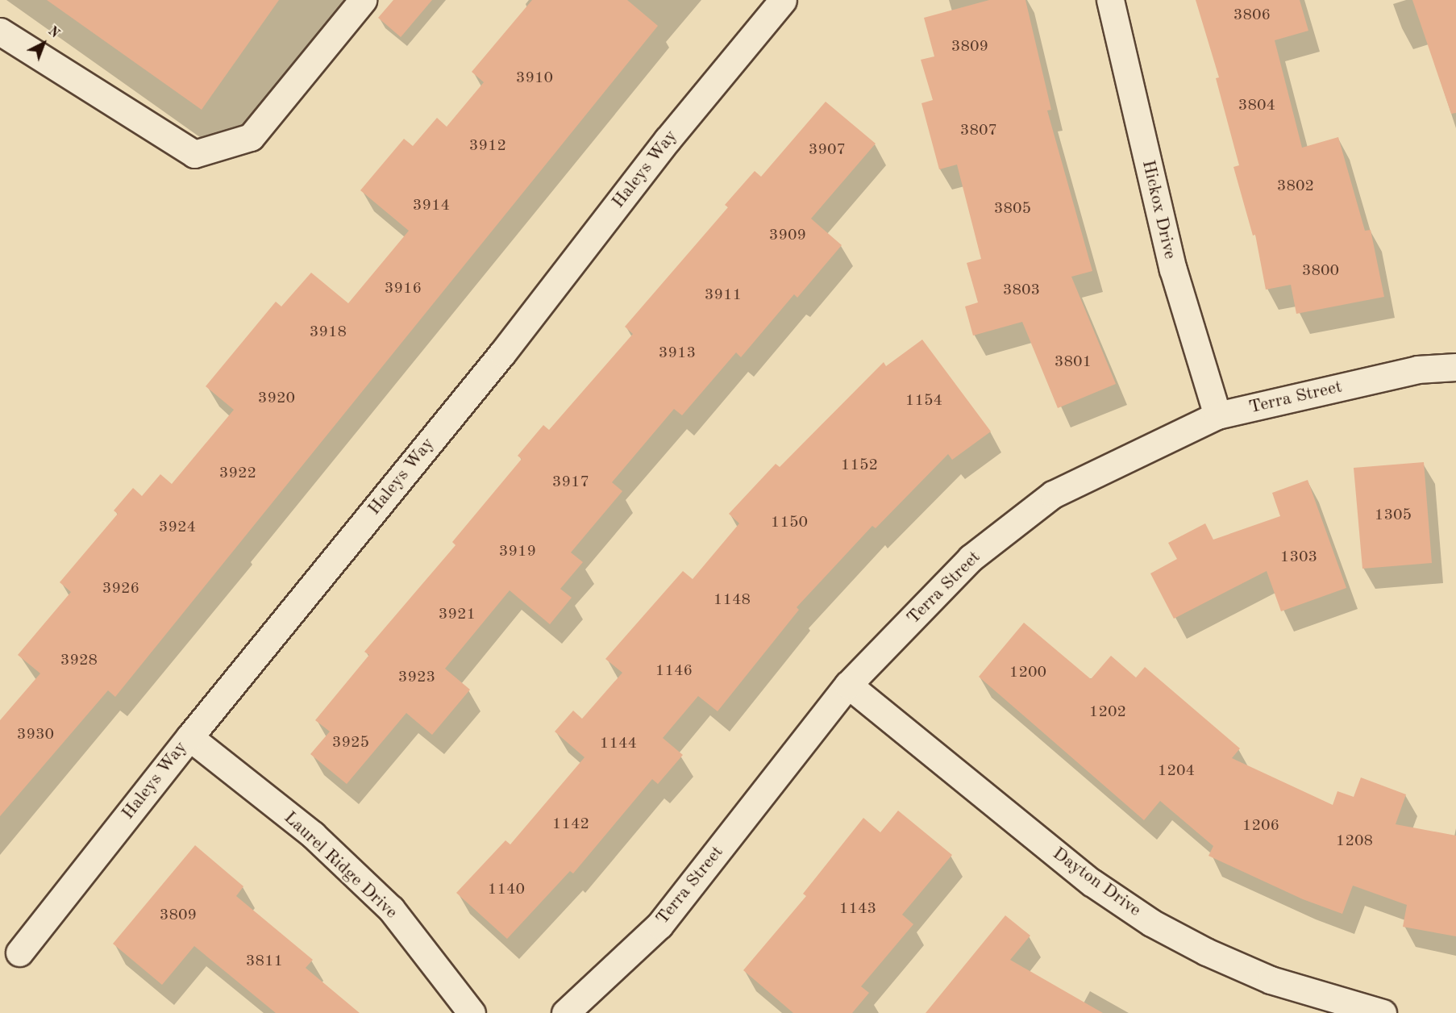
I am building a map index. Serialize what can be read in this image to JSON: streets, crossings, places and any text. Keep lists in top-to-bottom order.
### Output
{
  "streets": {
    "street": [
      "Haleys Way",
      "Hickox Drive",
      "Terra Street",
      "Laurel Ridge Drive",
      "Dayton Drive"
    ]
  },
  "crossings": [
    ["Haleys Way", "Laurel Ridge Drive"],
    ["Hickox Drive", "Terra Street"],
    ["Terra Street", "Dayton Drive"]
  ],
  "house_numbers": [
    "3806",
    "3809",
    "3910",
    "3804",
    "3807",
    "3912",
    "3907",
    "3802",
    "3914",
    "3805",
    "3909",
    "3800",
    "3916",
    "3803",
    "3911",
    "3918",
    "3913",
    "3801",
    "3920",
    "1154",
    "1152",
    "3922",
    "3917",
    "1305",
    "1150",
    "3924",
    "3919",
    "1303",
    "3926",
    "1148",
    "3921",
    "3928",
    "1146",
    "1200",
    "3923",
    "1202",
    "3930",
    "3925",
    "1144",
    "1204",
    "1142",
    "1206",
    "1208",
    "1140",
    "1143",
    "3809",
    "3811"
  ],
  "north": "top right"
}
